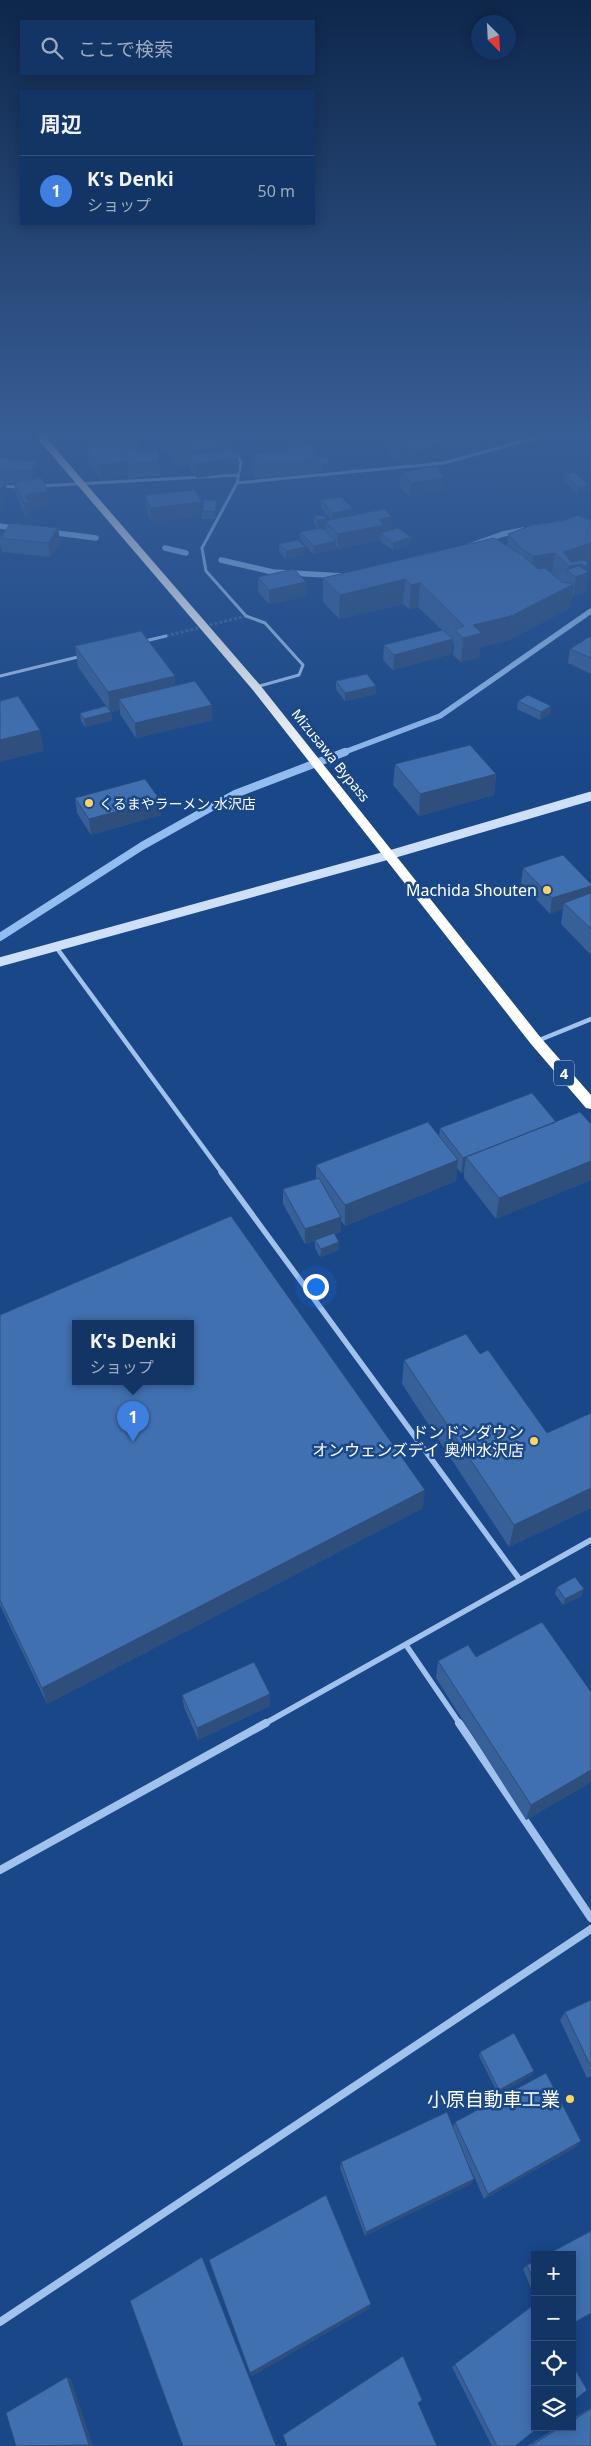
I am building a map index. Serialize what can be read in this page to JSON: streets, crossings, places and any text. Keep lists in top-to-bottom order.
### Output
{
  "streets": {
    "highway": ["Mizusawa Bypass", "4"]
  },
  "places": [
    "くるまやラーメン 水沢店",
    "Machida Shouten",
    "ドンドンダウン オンウェンズデイ 奥州水沢店",
    "小原自動車工業"
  ],
  "north": "bottom right",
  "page": {
    "search": "ここで検索",
    "heading": "周辺",
    "list": [
      {
        "mark": "1",
        "name": "K's Denki",
        "note": "ショップ",
        "value": "50 m"
      }
    ],
    "popup": ["K's Denki", "ショップ"],
    "pins": "1",
    "map_buttons": ["+", "−"]
  }
}
